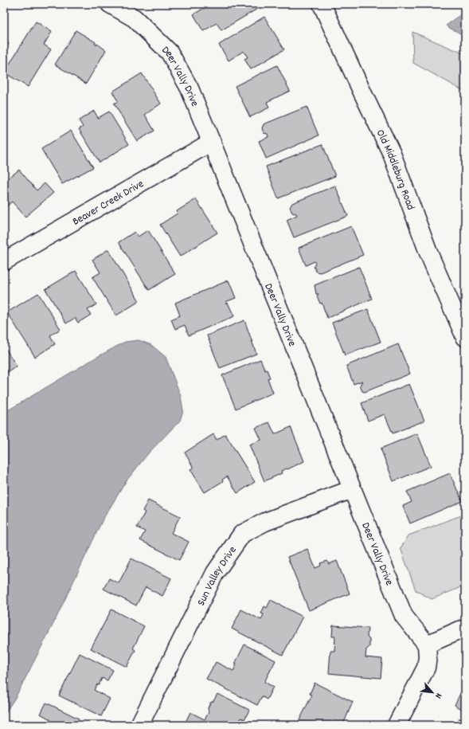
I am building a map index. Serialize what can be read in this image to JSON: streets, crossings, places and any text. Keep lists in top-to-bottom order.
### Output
{
  "streets": {
    "street": [
      "Deer Vally Drive",
      "Old Middleburg Road",
      "Beaver Creek Drive",
      "Sun Valley Drive"
    ]
  },
  "crossings": [
    ["Deer Vally Drive", "Beaver Creek Drive"],
    ["Deer Vally Drive", "Sun Valley Drive"]
  ],
  "north": "bottom right"
}
